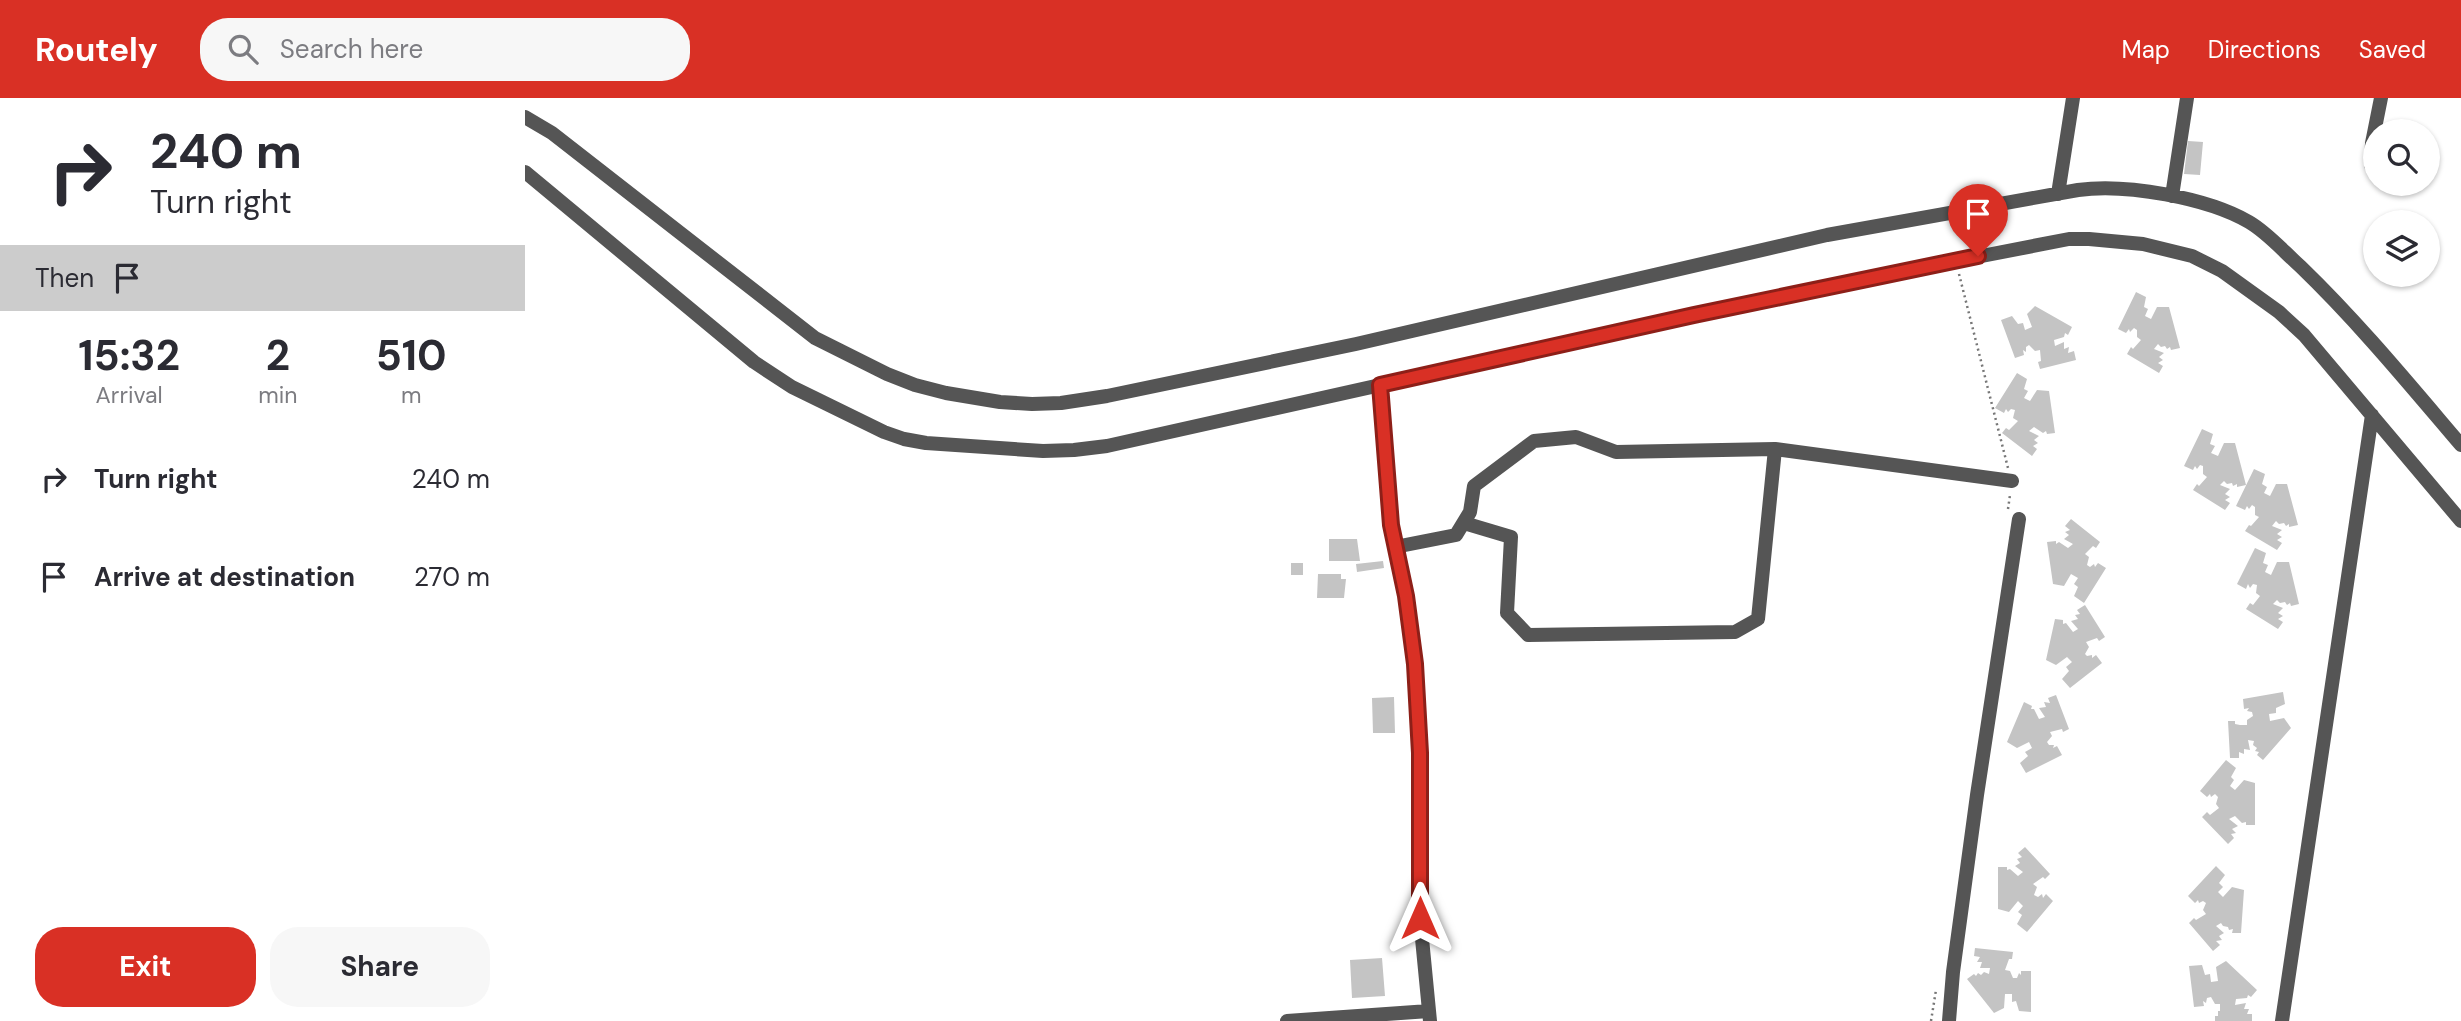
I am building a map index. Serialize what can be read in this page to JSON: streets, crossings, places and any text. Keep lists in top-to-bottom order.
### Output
{
  "page": {
    "header": "Routely",
    "search": "Search here",
    "nav": ["Map", "Directions", "Saved"],
    "turn": ["240 m", "Turn right"],
    "then": "Then",
    "eta": [
      "15:32",
      "Arrival",
      "2",
      "min",
      "510",
      "m"
    ],
    "list": [
      {
        "name": "Turn right",
        "value": "240 m"
      },
      {
        "name": "Arrive at destination",
        "value": "270 m"
      }
    ],
    "buttons": ["Exit", "Share"]
  }
}
